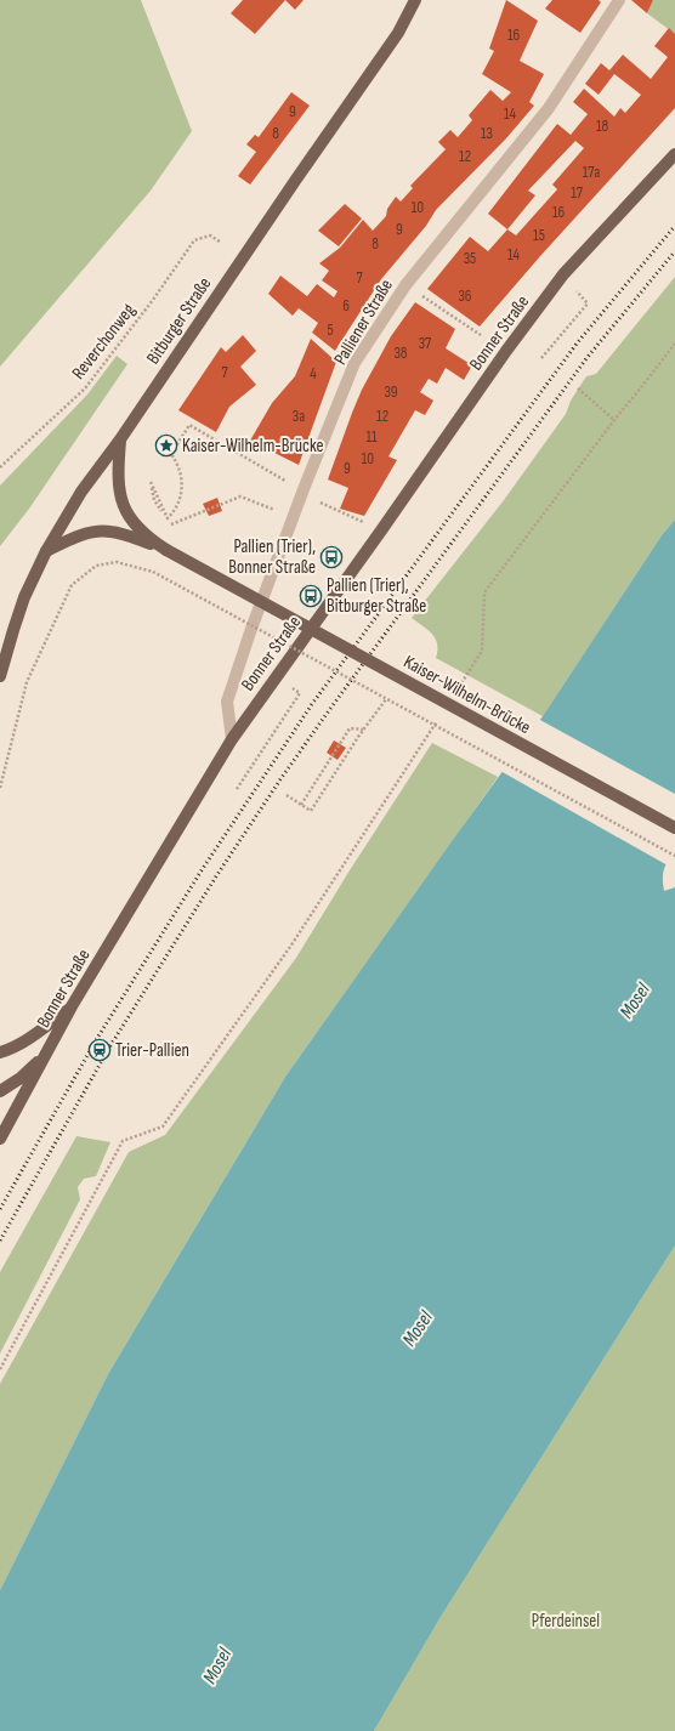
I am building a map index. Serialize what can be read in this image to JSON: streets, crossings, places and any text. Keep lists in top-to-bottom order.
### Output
{
  "streets": {
    "main road": ["Bitburger Straße", "Bonner Straße", "Kaiser-Wilhelm-Brücke"],
    "street": ["Palliener Straße"],
    "path": ["Reverchonweg"]
  },
  "crossings": [
    ["Bitburger Straße", "Kaiser-Wilhelm-Brücke"],
    ["Palliener Straße", "Bonner Straße"]
  ],
  "water": ["Mosel"],
  "parks": ["Pferdeinsel"],
  "places": {
    "place": ["Kaiser-Wilhelm-Brücke"],
    "bus stop": ["Pallien (Trier), Bonner Straße", "Pallien (Trier), Bitburger Straße"],
    "station": ["Trier-Pallien"]
  },
  "house_numbers": [
    "16",
    "9",
    "14",
    "18",
    "8",
    "13",
    "12",
    "17a",
    "17",
    "10",
    "16",
    "9",
    "15",
    "8",
    "14",
    "35",
    "7",
    "36",
    "6",
    "5",
    "37",
    "38",
    "7",
    "4",
    "39",
    "3a",
    "12",
    "11",
    "10",
    "9"
  ]
}
